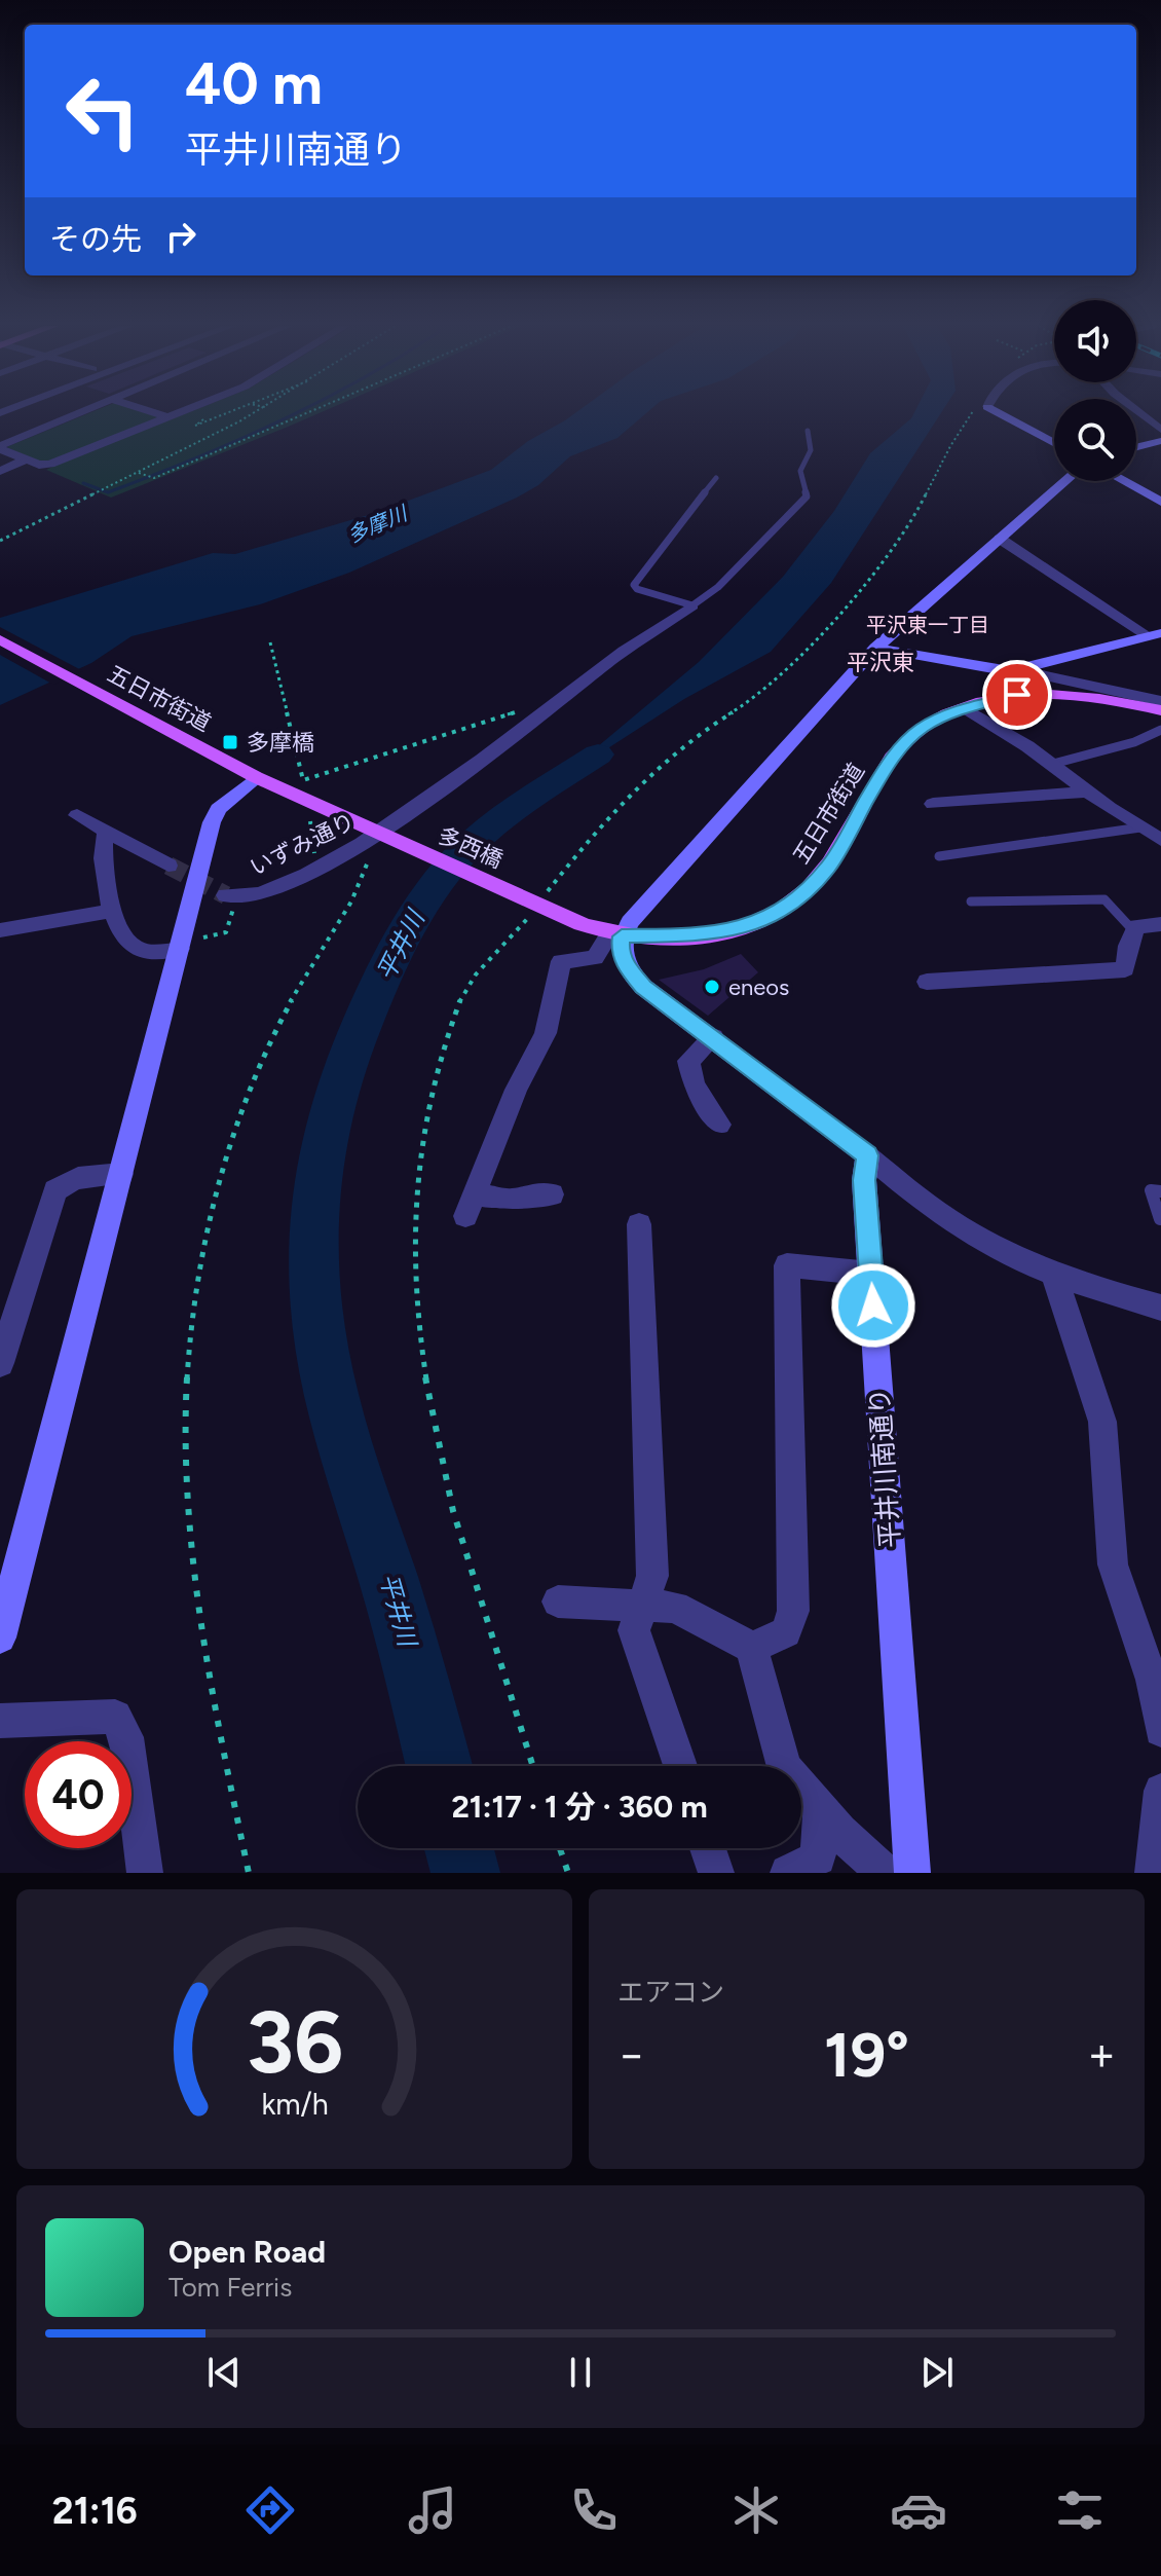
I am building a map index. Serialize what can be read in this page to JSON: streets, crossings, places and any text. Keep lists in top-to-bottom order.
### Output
{
  "streets": {
    "main road": ["五日市街道", "多西橋"],
    "street": ["いずみ通り", "平井川南通り"]
  },
  "crossings": [
    ["五日市街道", "いずみ通り"],
    ["五日市街道", "多西橋"],
    ["いずみ通り", "多西橋"]
  ],
  "districts": ["平沢東一丁目", "平沢東"],
  "water": ["多摩川", "平井川"],
  "places": {
    "transit": ["多摩橋"],
    "other": ["eneos"]
  },
  "page": {
    "turn": ["40 m", "平井川南通り"],
    "then": "その先",
    "limit": "40",
    "trip": "21:17 · 1 分 · 360 m",
    "tile": "エアコン",
    "heat": ["−", "19°", "+"],
    "song": ["Open Road", "Tom Ferris"],
    "tabs": "21:16",
    "gauge": ["36", "km/h"]
  }
}
